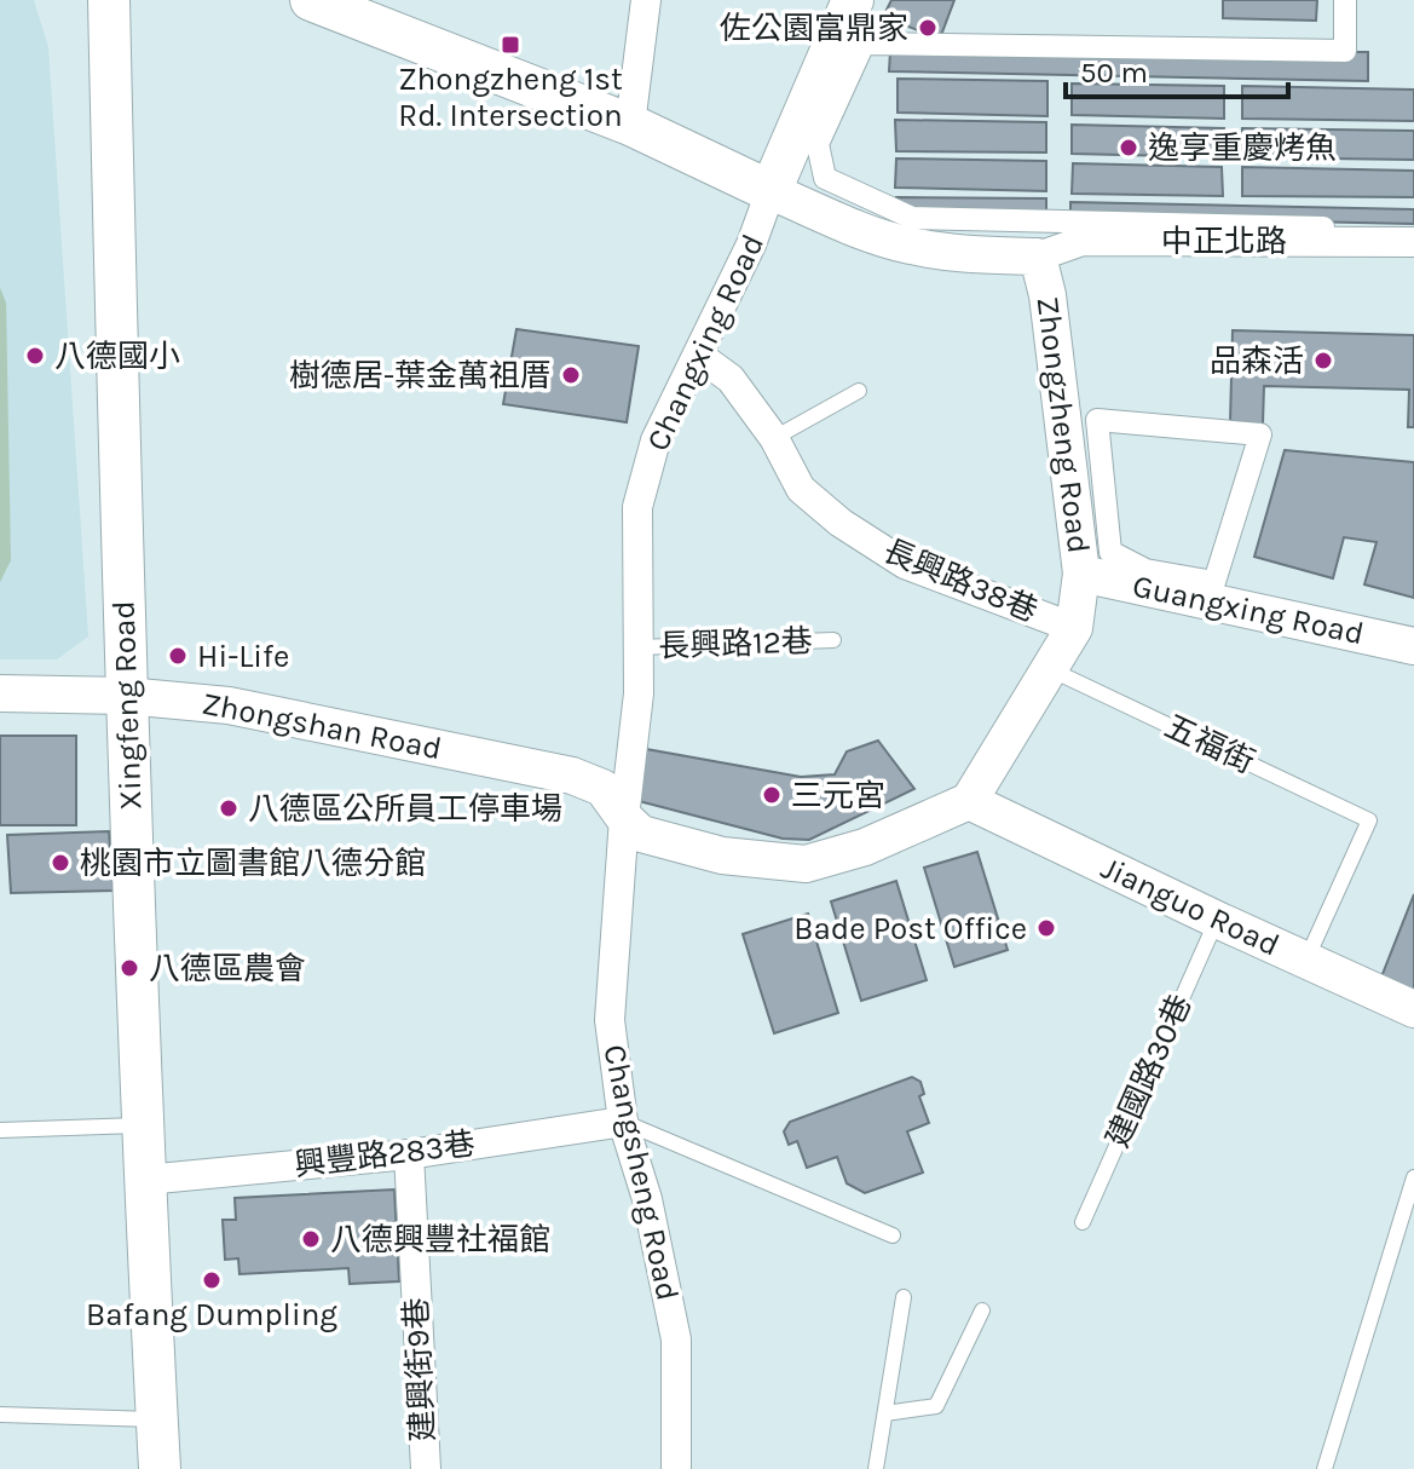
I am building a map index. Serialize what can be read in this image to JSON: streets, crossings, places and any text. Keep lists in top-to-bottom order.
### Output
{
  "streets": {
    "main road": ["Changxing Road", "Zhongzheng Road", "Xingfeng Road"],
    "street": [
      "中正北路",
      "長興路38巷",
      "Guangxing Road",
      "Zhongshan Road",
      "Jianguo Road",
      "興豐路283巷",
      "Changsheng Road",
      "建興街9巷"
    ],
    "lane": ["長興路12巷", "五福街", "建國路30巷"]
  },
  "crossings": [
    ["中正北路", "Zhongzheng Road"],
    ["Changxing Road", "Zhongzheng Road"],
    ["Changxing Road", "長興路38巷"],
    ["Changxing Road", "長興路12巷"],
    ["Changxing Road", "Zhongshan Road"],
    ["Changxing Road", "Changsheng Road"],
    ["Zhongzheng Road", "長興路38巷"],
    ["Zhongzheng Road", "Guangxing Road"],
    ["Zhongzheng Road", "五福街"],
    ["Zhongzheng Road", "Jianguo Road"],
    ["Xingfeng Road", "Zhongshan Road"],
    ["Xingfeng Road", "興豐路283巷"],
    ["Zhongshan Road", "Changsheng Road"],
    ["五福街", "Jianguo Road"],
    ["Jianguo Road", "建國路30巷"],
    ["興豐路283巷", "Changsheng Road"],
    ["興豐路283巷", "建興街9巷"]
  ],
  "places": {
    "other": [
      "佐公園富鼎家",
      "逸享重慶烤魚",
      "八德國小",
      "品森活",
      "樹德居-葉金萬祖厝",
      "Hi-Life",
      "三元宮",
      "八德區公所員工停車場",
      "桃園市立圖書館八德分館",
      "Bade Post Office",
      "八德區農會",
      "八德興豐社福館",
      "Bafang Dumpling"
    ],
    "transit": ["Zhongzheng 1st Rd. Intersection"]
  },
  "scale_bar": "50 m"
}
